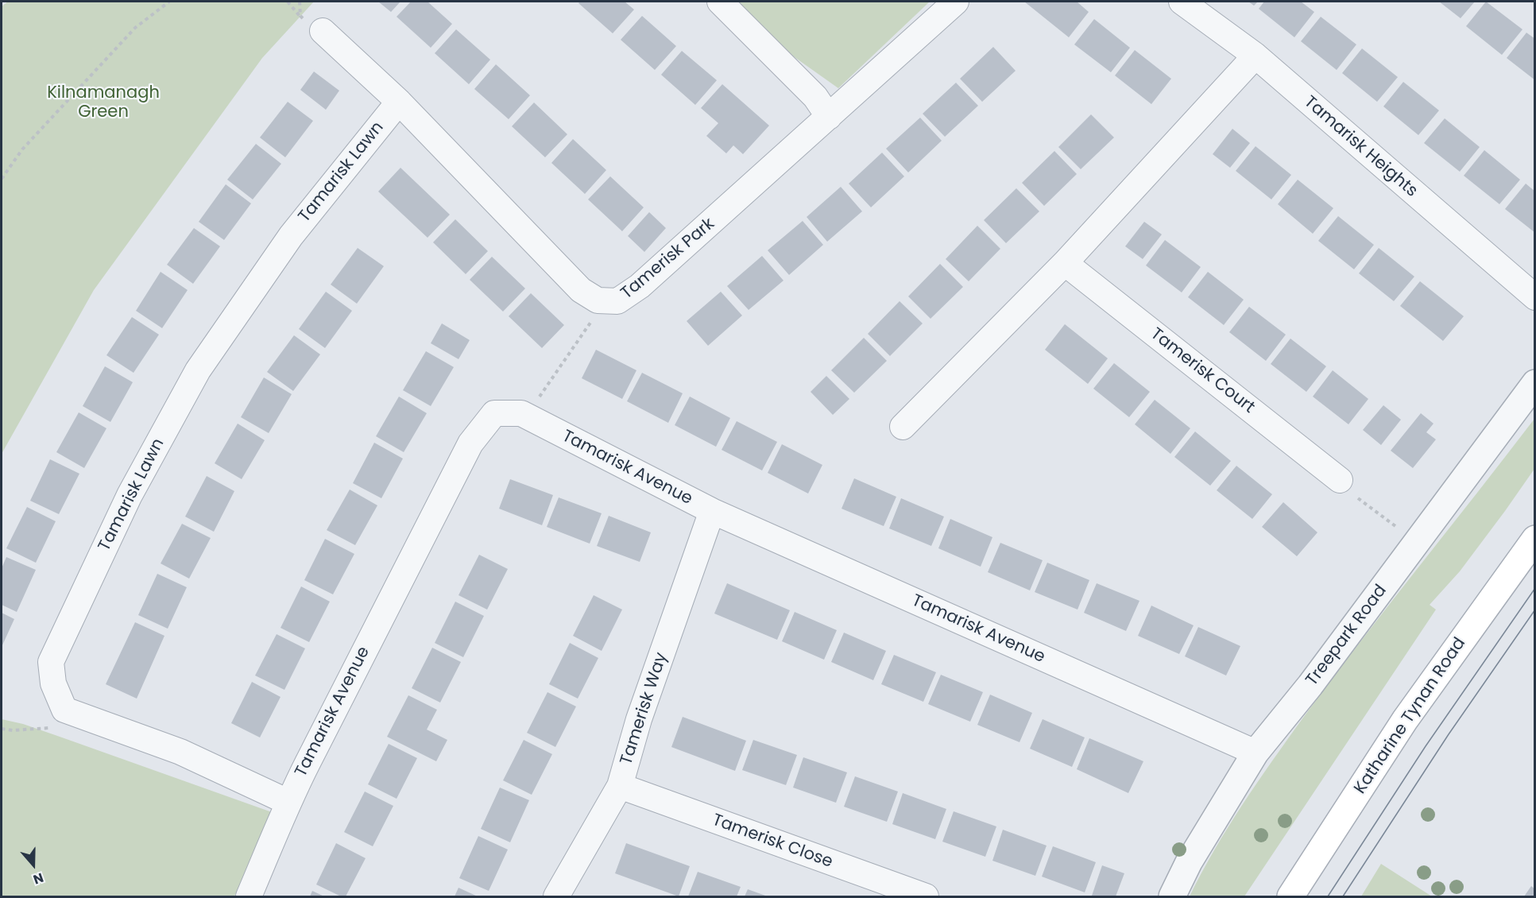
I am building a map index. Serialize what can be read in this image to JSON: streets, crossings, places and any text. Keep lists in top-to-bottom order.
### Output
{
  "streets": {
    "main road": ["Katharine Tynan Road"],
    "street": [
      "Tamarisk Heights",
      "Tamarisk Lawn",
      "Tamerisk Park",
      "Tamerisk Court",
      "Tamarisk Avenue",
      "Treepark Road",
      "Tamerisk Way",
      "Tamerisk Close"
    ]
  },
  "crossings": [
    ["Tamarisk Lawn", "Tamerisk Park"],
    ["Tamarisk Lawn", "Tamarisk Avenue"],
    ["Tamarisk Avenue", "Treepark Road"],
    ["Tamarisk Avenue", "Tamerisk Way"],
    ["Tamerisk Way", "Tamerisk Close"]
  ],
  "parks": ["Kilnamanagh Green"],
  "north": "bottom"
}
